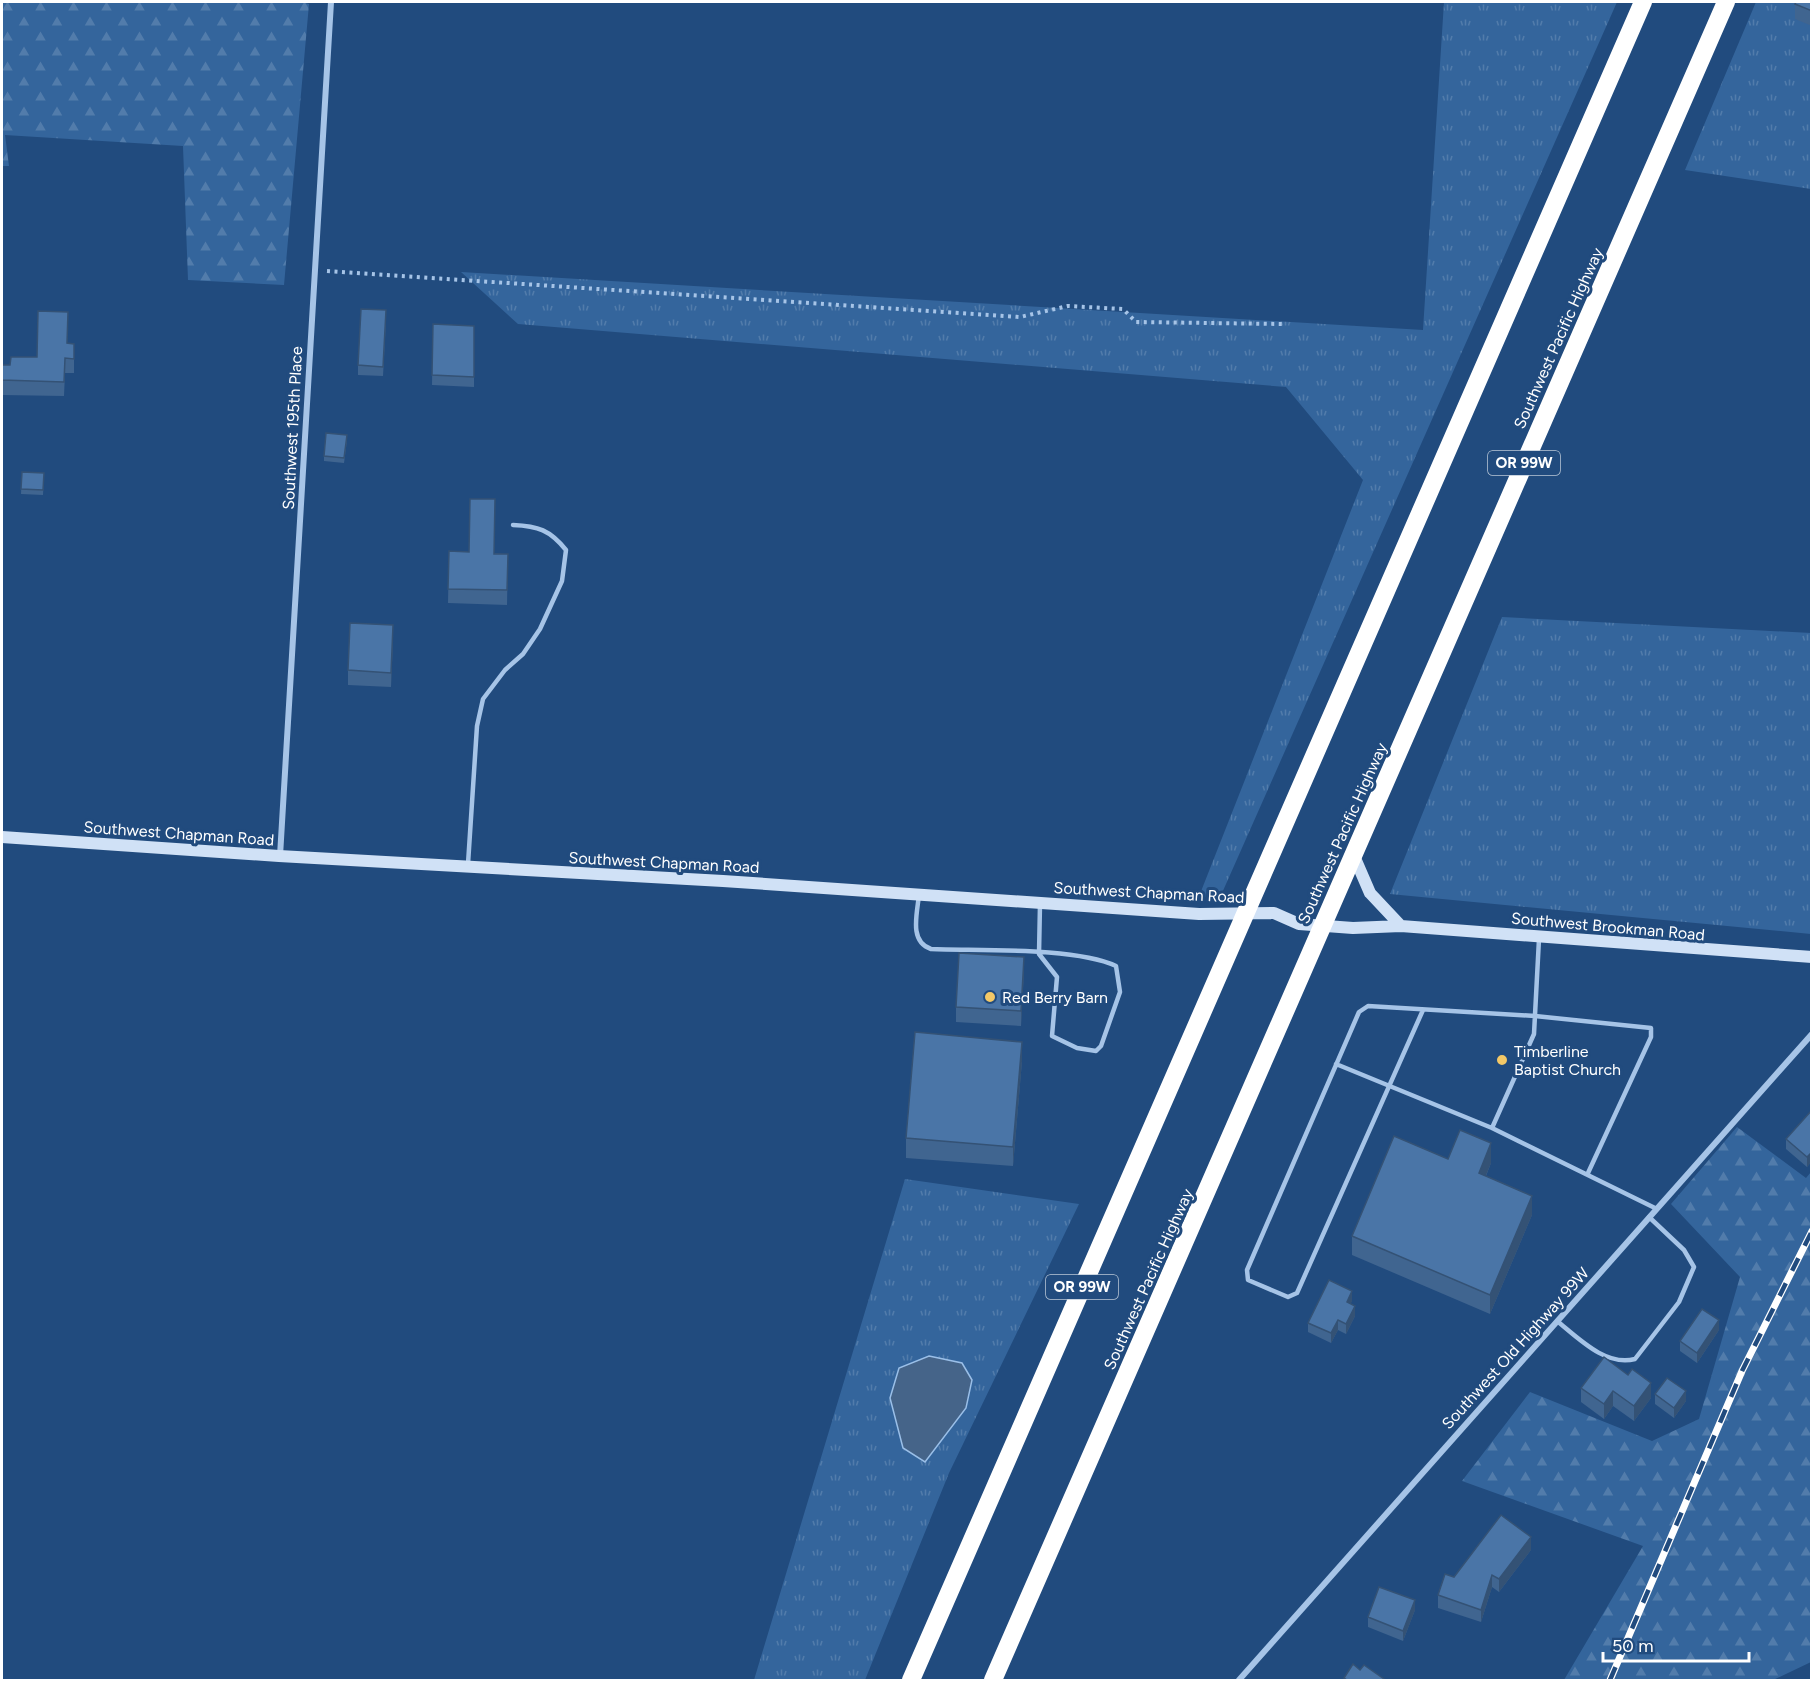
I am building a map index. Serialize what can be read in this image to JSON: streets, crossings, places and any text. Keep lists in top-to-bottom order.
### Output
{
  "streets": {
    "highway": ["Southwest Pacific Highway", "OR 99W"],
    "street": [
      "Southwest 195th Place",
      "Southwest Chapman Road",
      "Southwest Brookman Road",
      "Southwest Old Highway 99W"
    ]
  },
  "crossings": [
    ["Southwest Pacific Highway", "Southwest Chapman Road"],
    ["Southwest Pacific Highway", "Southwest Brookman Road"],
    ["Southwest 195th Place", "Southwest Chapman Road"],
    ["OR 99W", "Southwest Chapman Road"],
    ["Southwest Chapman Road", "Southwest Brookman Road"]
  ],
  "places": ["Red Berry Barn", "Timberline Baptist Church"],
  "scale_bar": "50 m"
}
